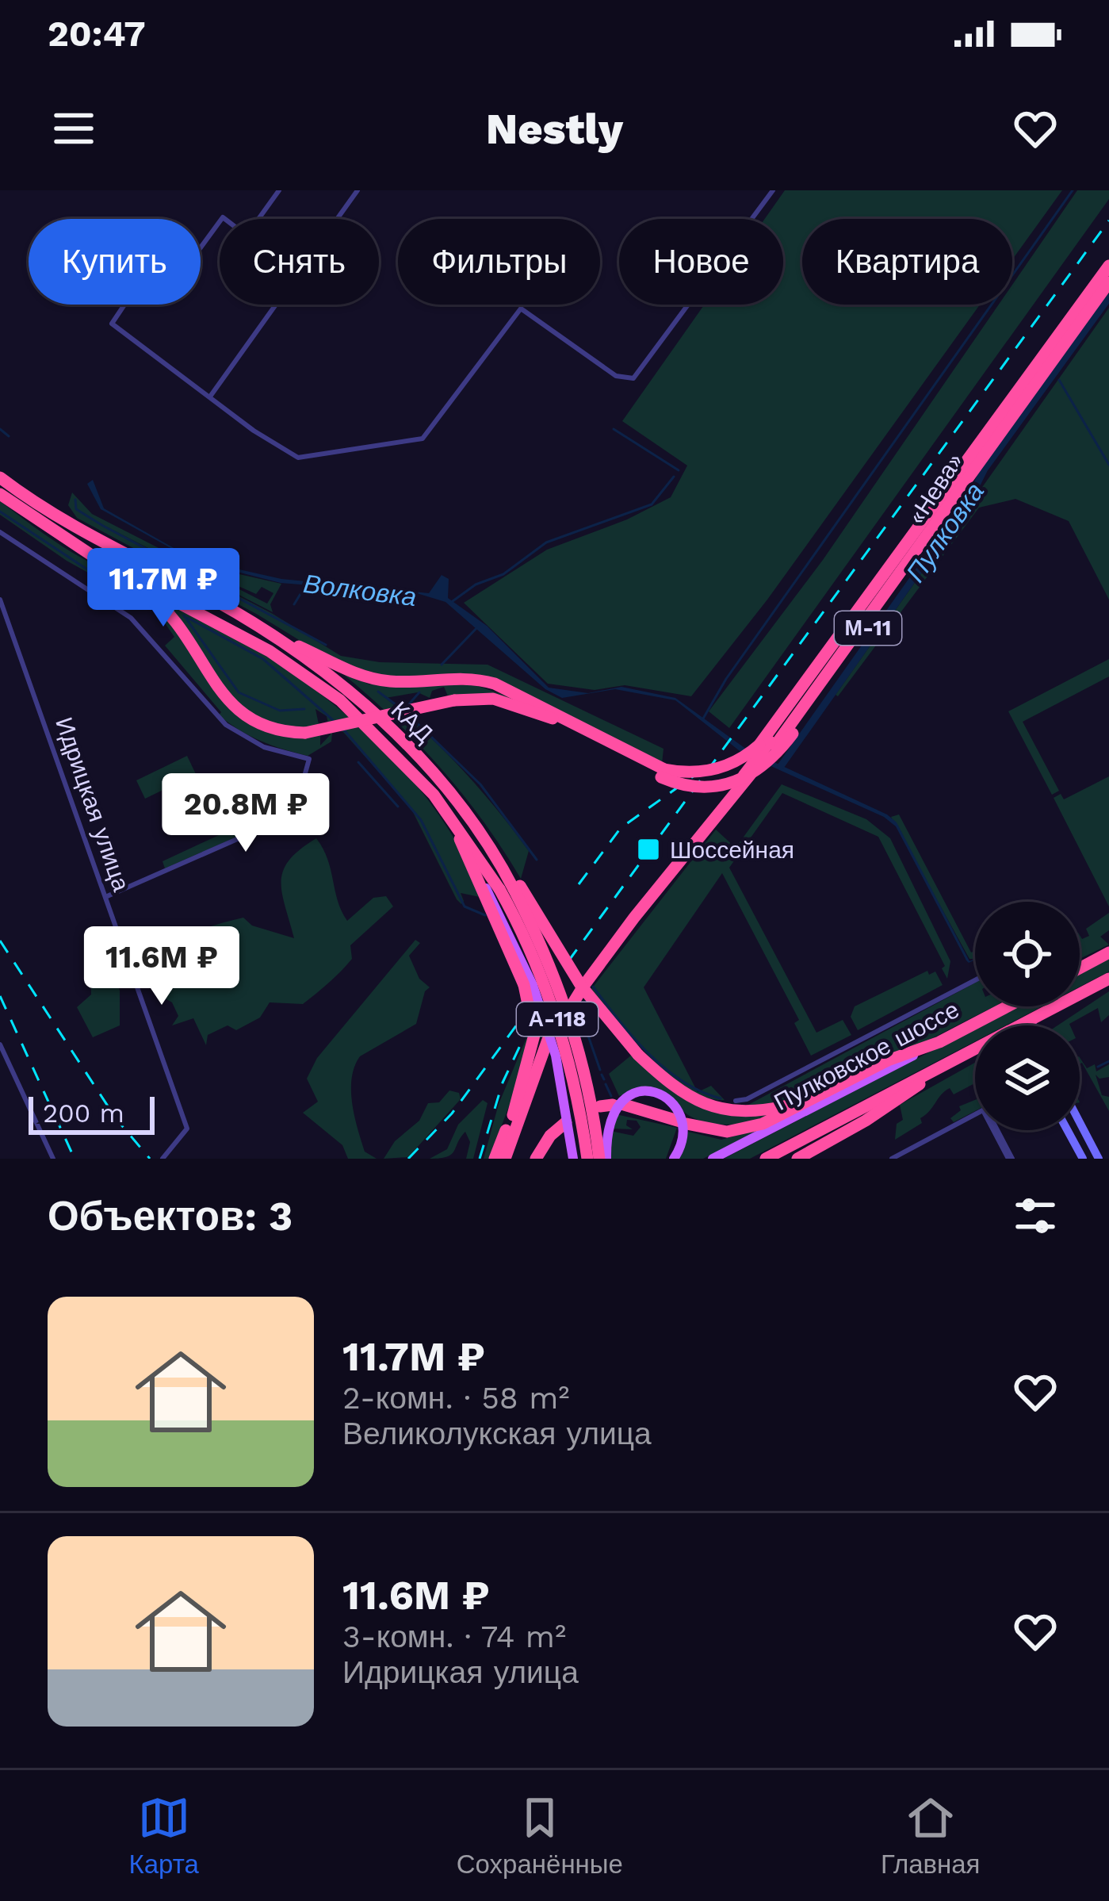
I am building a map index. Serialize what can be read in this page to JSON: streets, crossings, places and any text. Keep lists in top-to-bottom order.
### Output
{
  "streets": {
    "highway": [
      "«Нева»",
      "М-11",
      "КАД",
      "А-118",
      "Пулковское шоссе"
    ],
    "street": ["Идрицкая улица"]
  },
  "water": ["Пулковка", "Волковка"],
  "places": {
    "transit": ["Шоссейная"]
  },
  "scale_bar": "200 m",
  "page": {
    "status": "20:47",
    "header": "Nestly",
    "chip": [
      "Купить",
      "Снять",
      "Фильтры",
      "Новое",
      "Квартира"
    ],
    "price": ["11.7M ₽", "20.8M ₽", "11.6M ₽"],
    "scale": "200 m",
    "heading": "Объектов: 3",
    "list": [
      {
        "name": "11.7M ₽",
        "note": "2-комн. · 58 m² · Великолукская улица"
      },
      {
        "name": "11.6M ₽",
        "note": "3-комн. · 74 m² · Идрицкая улица"
      }
    ],
    "tabs": ["Карта", "Сохранённые", "Главная"]
  }
}
